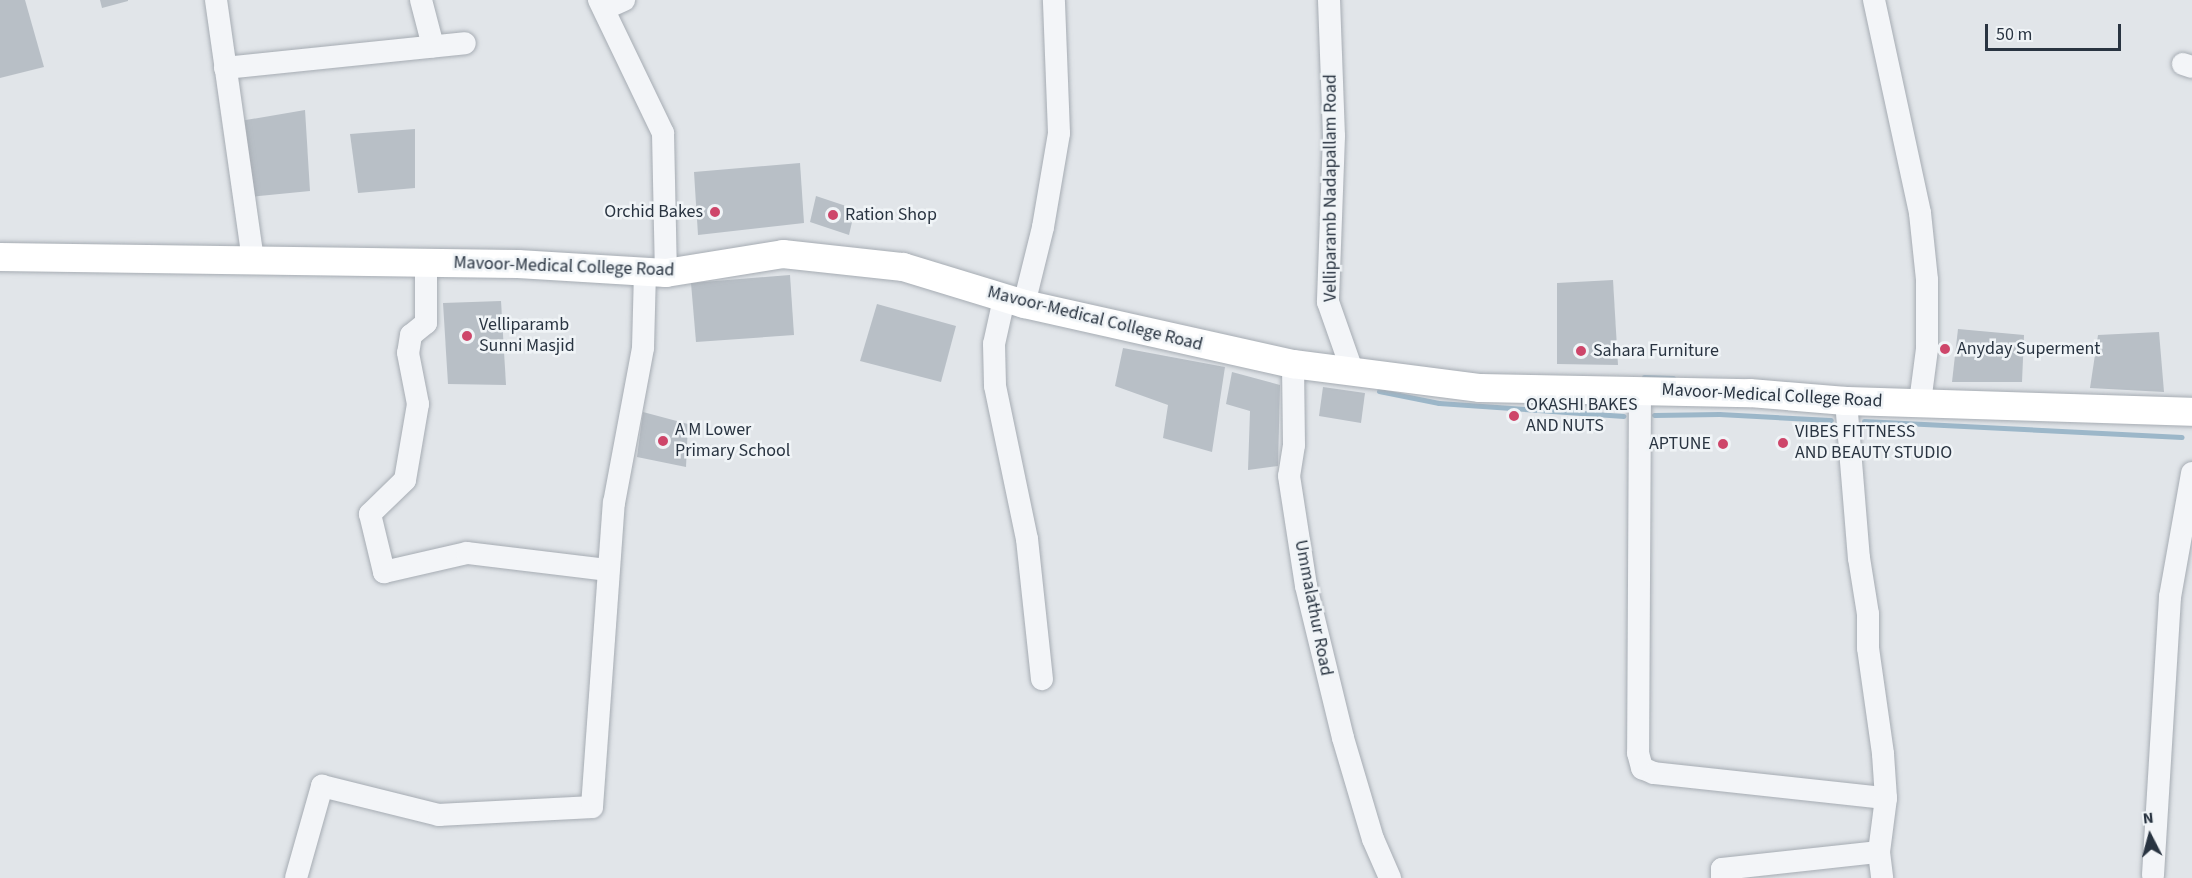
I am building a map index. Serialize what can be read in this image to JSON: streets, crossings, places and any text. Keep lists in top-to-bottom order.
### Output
{
  "streets": {
    "main road": ["Mavoor-Medical College Road"],
    "street": ["Velliparamb Nadapallam Road", "Ummalathur Road"]
  },
  "crossings": [
    ["Velliparamb Nadapallam Road", "Mavoor-Medical College Road"],
    ["Mavoor-Medical College Road", "Ummalathur Road"]
  ],
  "places": [
    "Orchid Bakes",
    "Ration Shop",
    "Velliparamb Sunni Masjid",
    "Anyday Superment",
    "Sahara Furniture",
    "OKASHI BAKES AND NUTS",
    "A M Lower Primary School",
    "VIBES FITTNESS AND BEAUTY STUDIO",
    "APTUNE"
  ],
  "scale_bar": "50 m",
  "north": "top"
}
